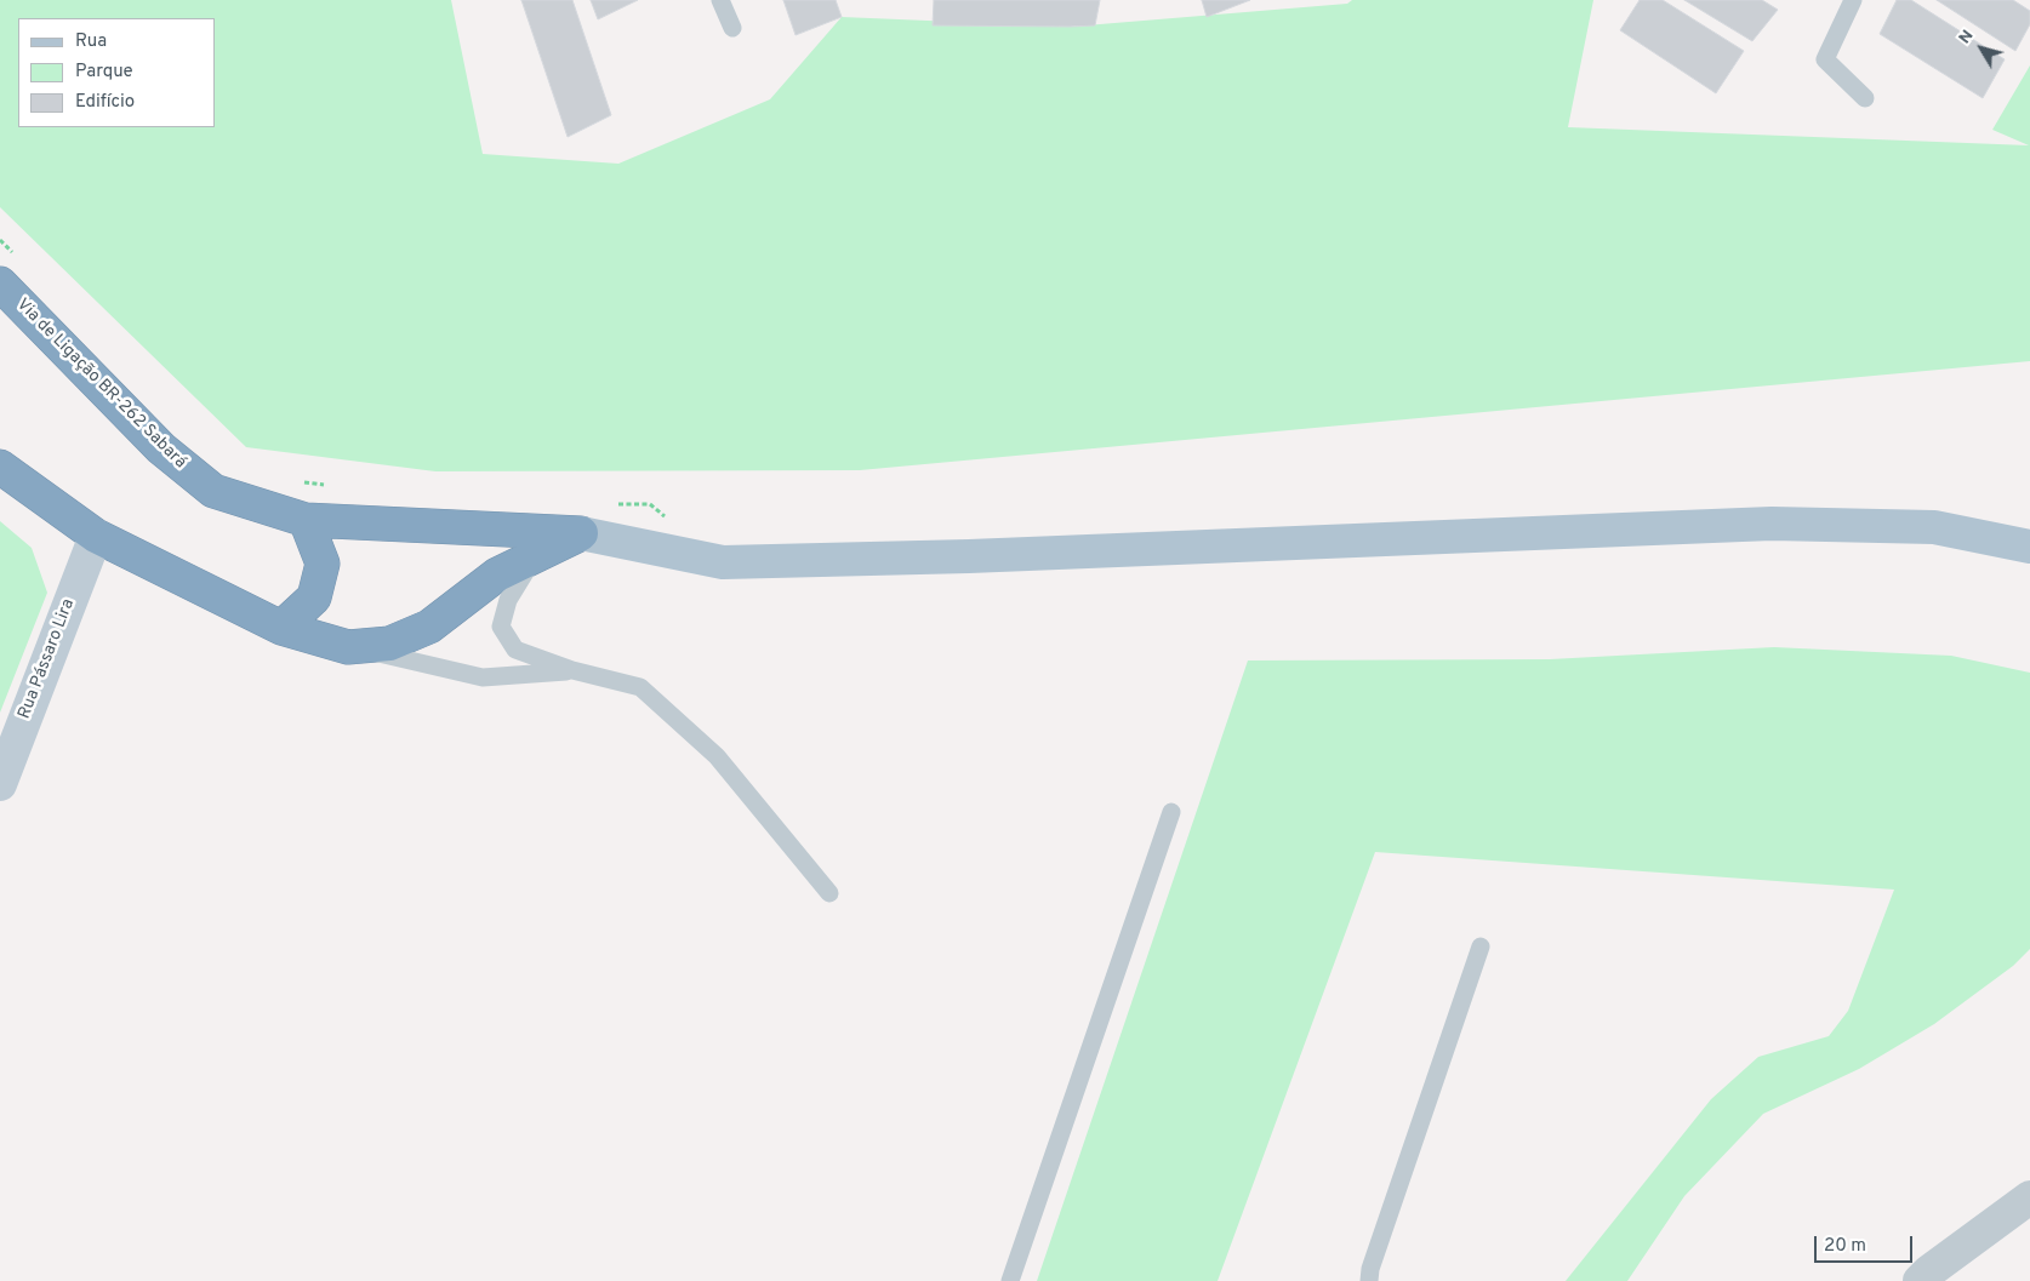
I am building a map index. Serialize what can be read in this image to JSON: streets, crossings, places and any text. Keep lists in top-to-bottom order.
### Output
{
  "streets": {
    "highway": ["Via de Ligação BR-262 Sabará"],
    "street": ["Rua Pássaro Lira"]
  },
  "legend": ["Rua", "Parque", "Edifício"],
  "scale_bar": "20 m",
  "north": "top left"
}
